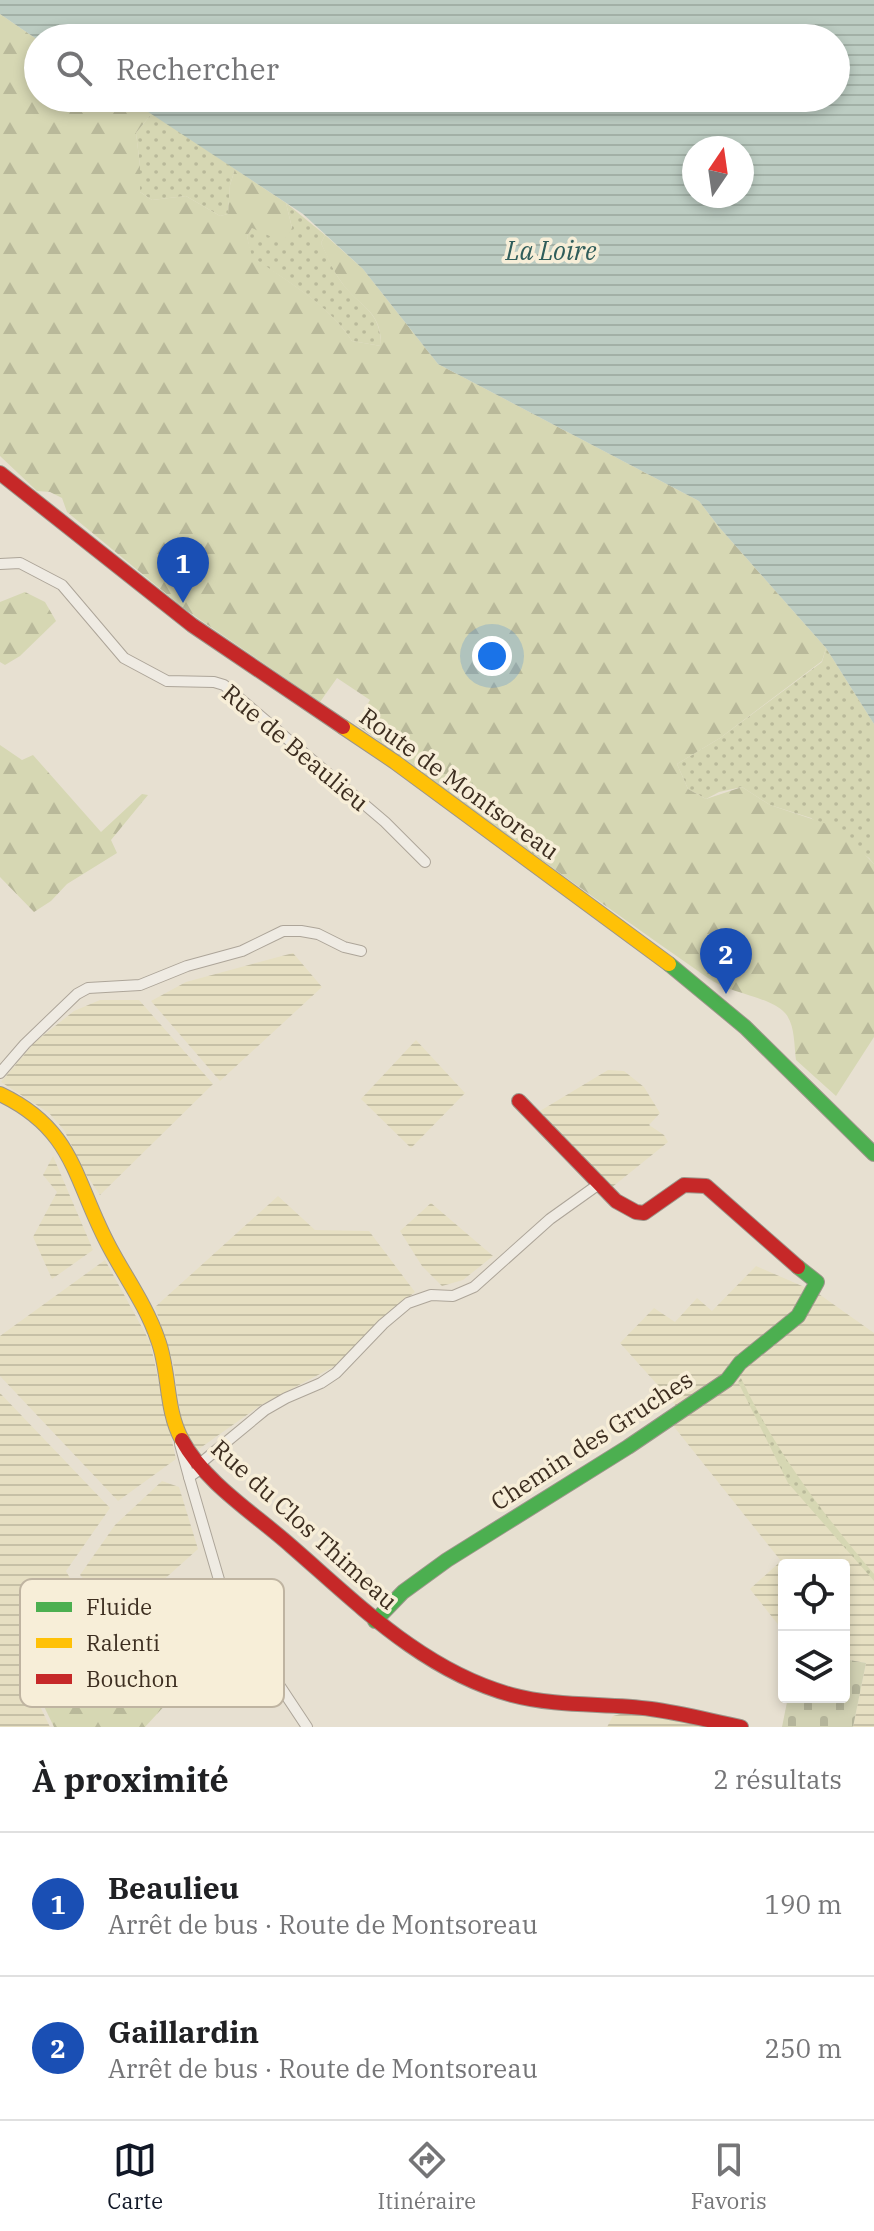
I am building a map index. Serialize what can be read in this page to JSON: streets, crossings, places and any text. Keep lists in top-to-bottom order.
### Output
{
  "streets": {
    "street": [
      "Rue de Beaulieu",
      "Route de Montsoreau",
      "Chemin des Gruches",
      "Rue du Clos Thimeau"
    ]
  },
  "crossings": [
    ["Chemin des Gruches", "Rue du Clos Thimeau"]
  ],
  "water": ["La Loire"],
  "legend": ["Fluide", "Ralenti", "Bouchon"],
  "north": "top",
  "page": {
    "search": "Rechercher",
    "pins": ["1", "2"],
    "heading": ["À proximité", "2 résultats"],
    "list": [
      {
        "mark": "1",
        "name": "Beaulieu",
        "note": "Arrêt de bus · Route de Montsoreau",
        "value": "190 m"
      },
      {
        "mark": "2",
        "name": "Gaillardin",
        "note": "Arrêt de bus · Route de Montsoreau",
        "value": "250 m"
      }
    ],
    "nav": ["Carte", "Itinéraire", "Favoris"]
  }
}
